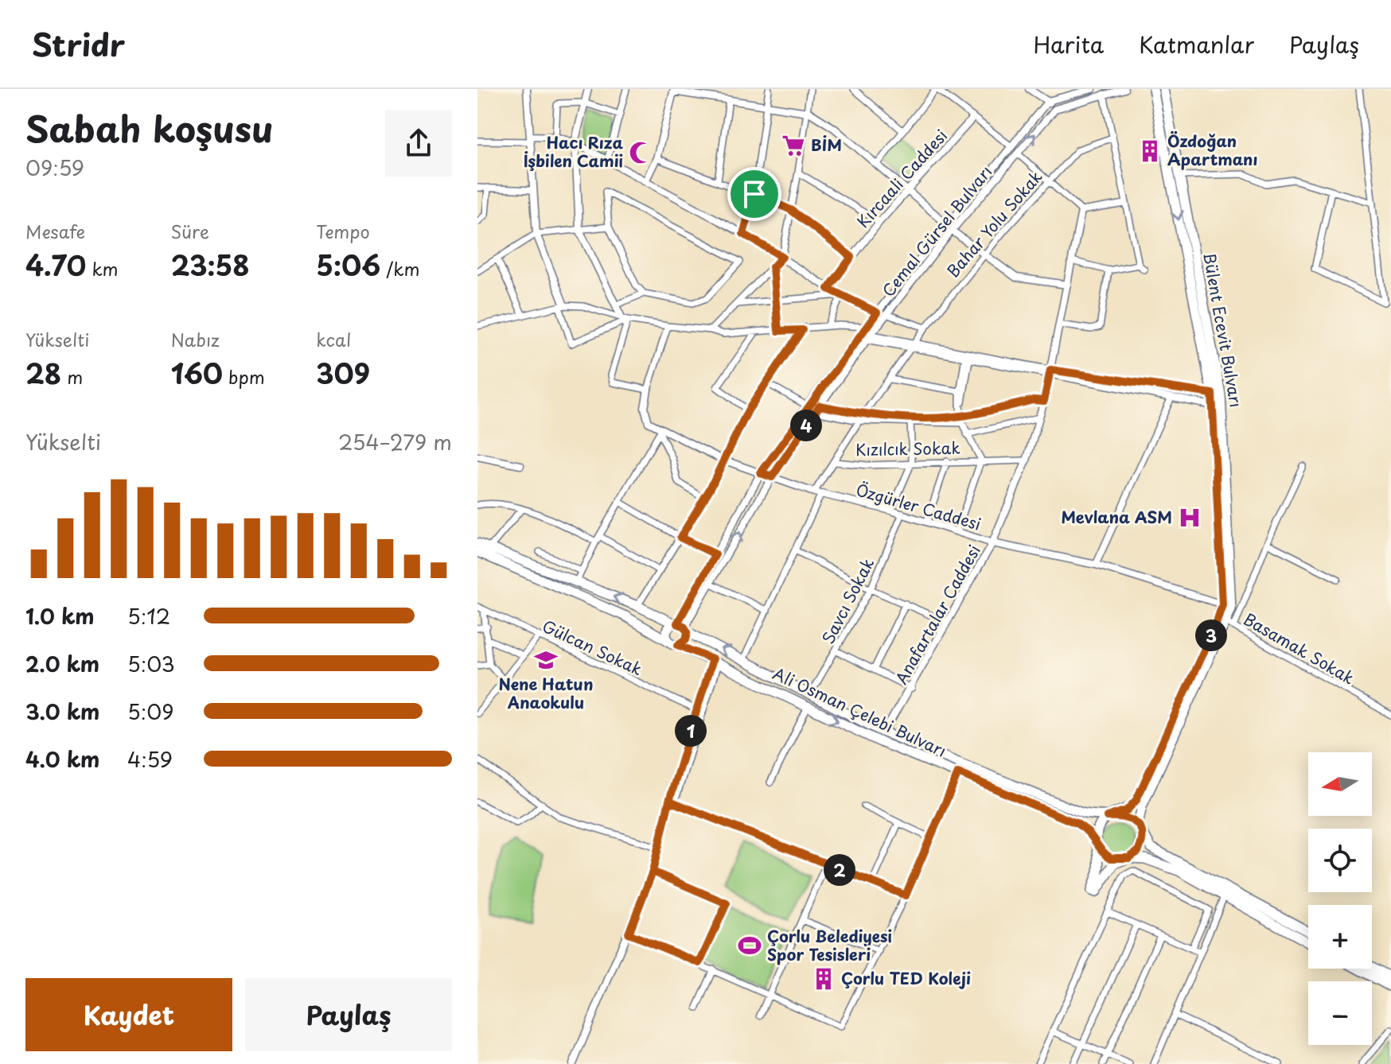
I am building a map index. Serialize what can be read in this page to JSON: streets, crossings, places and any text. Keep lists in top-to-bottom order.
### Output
{
  "streets": {
    "main road": ["Bülent Ecevit Bulvarı", "Ali Osman Çelebi Bulvarı"],
    "street": [
      "Kırcaali Caddesi",
      "Bahar Yolu Sokak",
      "Cemal Gürsel Bulvarı",
      "Kızılcık Sokak",
      "Özgürler Caddesi",
      "Savcı Sokak",
      "Anafartalar Caddesi",
      "Gülcan Sokak",
      "Basamak Sokak"
    ]
  },
  "crossings": [
    ["Bahar Yolu Sokak", "Kızılcık Sokak"],
    ["Bahar Yolu Sokak", "Özgürler Caddesi"],
    ["Bahar Yolu Sokak", "Ali Osman Çelebi Bulvarı"],
    ["Cemal Gürsel Bulvarı", "Özgürler Caddesi"],
    ["Cemal Gürsel Bulvarı", "Ali Osman Çelebi Bulvarı"],
    ["Bülent Ecevit Bulvarı", "Basamak Sokak"],
    ["Bülent Ecevit Bulvarı", "Ali Osman Çelebi Bulvarı"],
    ["Kızılcık Sokak", "Anafartalar Caddesi"],
    ["Özgürler Caddesi", "Savcı Sokak"],
    ["Özgürler Caddesi", "Anafartalar Caddesi"],
    ["Savcı Sokak", "Ali Osman Çelebi Bulvarı"],
    ["Anafartalar Caddesi", "Ali Osman Çelebi Bulvarı"]
  ],
  "places": {
    "supermarket": ["BİM"],
    "building": ["Özdoğan Apartmanı", "Çorlu TED Koleji"],
    "mosque": ["Hacı Rıza İşbilen Camii"],
    "hospital": ["Mevlana ASM"],
    "school or university": ["Nene Hatun Anaokulu"],
    "sports": ["Çorlu Belediyesi Spor Tesisleri"]
  },
  "north": "left",
  "page": {
    "header": "Stridr",
    "nav": ["Harita", "Katmanlar", "Paylaş"],
    "heading": ["Sabah koşusu", "09:59"],
    "stats": [
      ["Mesafe", "4.70 km"],
      ["Süre", "23:58"],
      ["Tempo", "5:06 /km"],
      ["Yükselti", "28 m"],
      ["Nabız", "160 bpm"],
      ["kcal", "309"]
    ],
    "pins": [
      "4",
      "3",
      "1",
      "2"
    ],
    "chart": ["Yükselti", "254–279 m"],
    "list": [
      {
        "name": "1.0 km",
        "note": "5:12"
      },
      {
        "name": "2.0 km",
        "note": "5:03"
      },
      {
        "name": "3.0 km",
        "note": "5:09"
      },
      {
        "name": "4.0 km",
        "note": "4:59"
      }
    ],
    "map_buttons": ["+", "−"],
    "buttons": ["Kaydet", "Paylaş"]
  }
}
